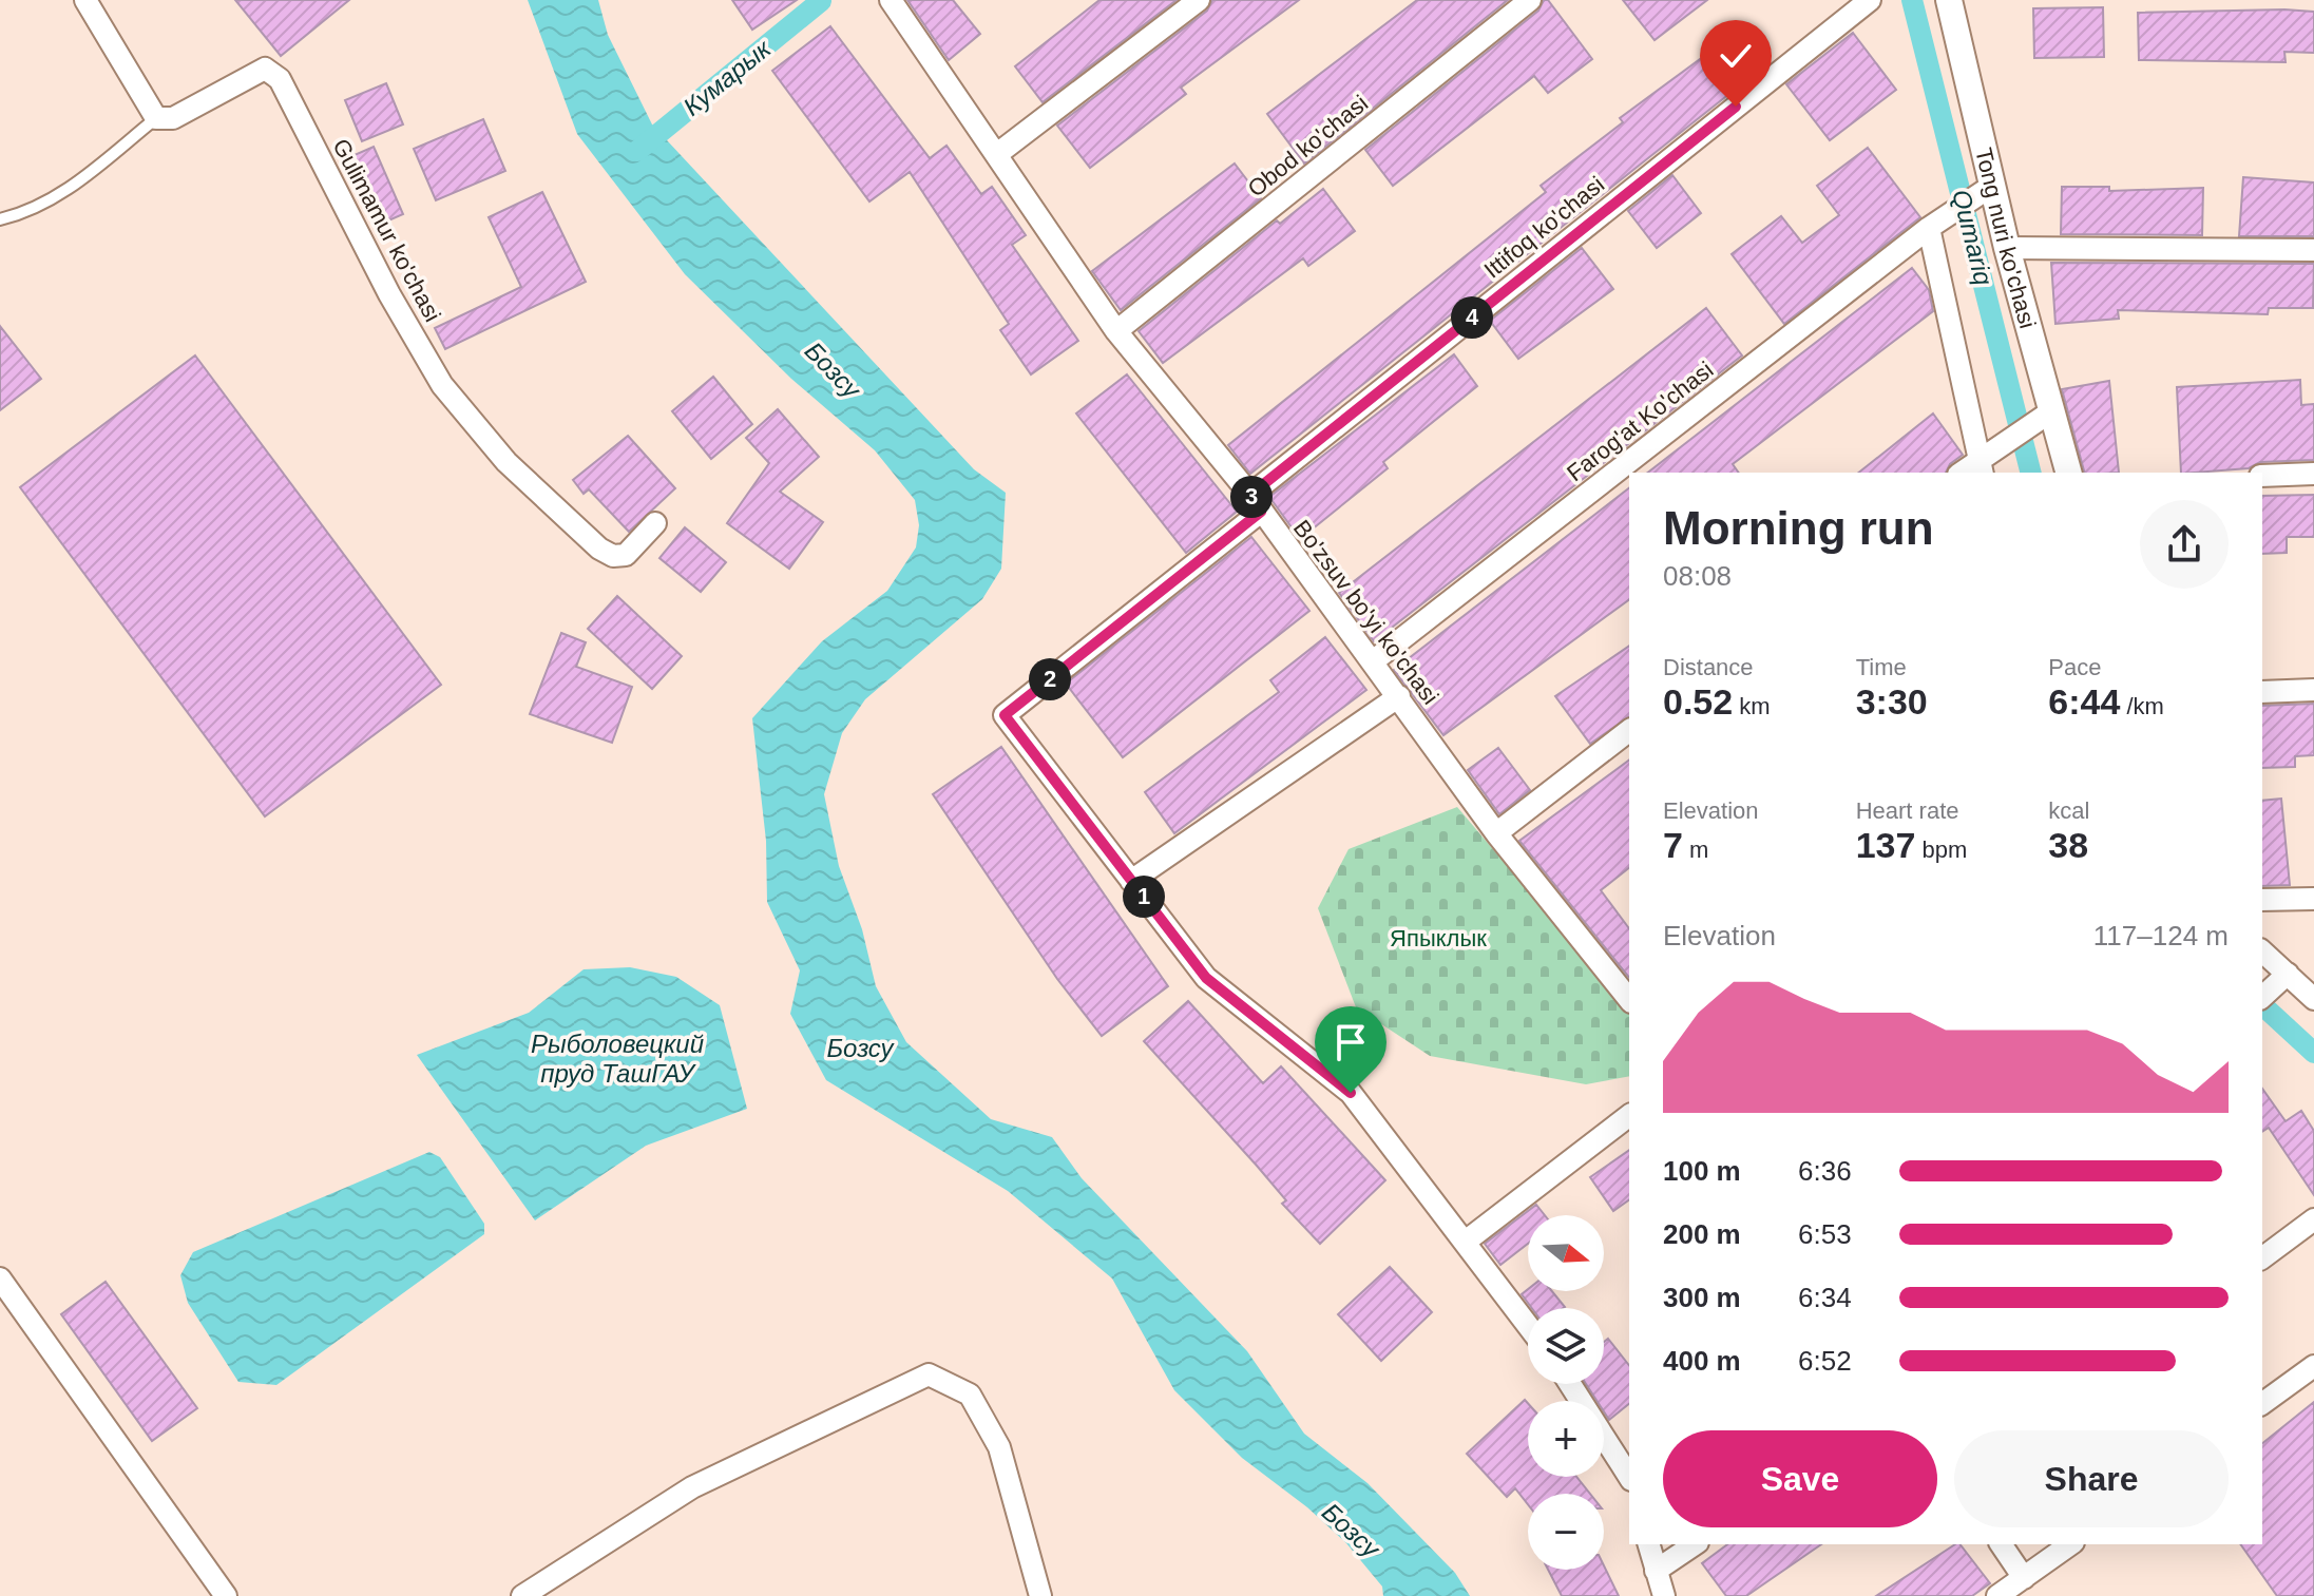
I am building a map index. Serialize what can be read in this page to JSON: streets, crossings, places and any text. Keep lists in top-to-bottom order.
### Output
{
  "streets": {
    "street": [
      "Obod ko'chasi",
      "Ittifoq ko'chasi",
      "Gulimamur ko'chasi",
      "Tong nuri ko'chasi",
      "Farog'at Ko'chasi",
      "Bo'zsuv bo'yi ko'chasi"
    ]
  },
  "crossings": [
    ["Obod ko'chasi", "Bo'zsuv bo'yi ko'chasi"],
    ["Ittifoq ko'chasi", "Bo'zsuv bo'yi ko'chasi"],
    ["Tong nuri ko'chasi", "Farog'at Ko'chasi"],
    ["Farog'at Ko'chasi", "Bo'zsuv bo'yi ko'chasi"]
  ],
  "water": [
    "Кумарык",
    "Qumariq",
    "Бозсу",
    "Рыболовецкий пруд ТашГАУ"
  ],
  "parks": ["Япыклык"],
  "north": "right",
  "page": {
    "pins": [
      "4",
      "3",
      "2",
      "1"
    ],
    "heading": ["Morning run", "08:08"],
    "stats": [
      ["Distance", "0.52 km"],
      ["Time", "3:30"],
      ["Pace", "6:44 /km"],
      ["Elevation", "7 m"],
      ["Heart rate", "137 bpm"],
      ["kcal", "38"]
    ],
    "chart": ["Elevation", "117–124 m"],
    "list": [
      {
        "name": "100 m",
        "note": "6:36"
      },
      {
        "name": "200 m",
        "note": "6:53"
      },
      {
        "name": "300 m",
        "note": "6:34"
      },
      {
        "name": "400 m",
        "note": "6:52"
      }
    ],
    "map_buttons": ["+", "−"],
    "buttons": ["Save", "Share"]
  }
}
